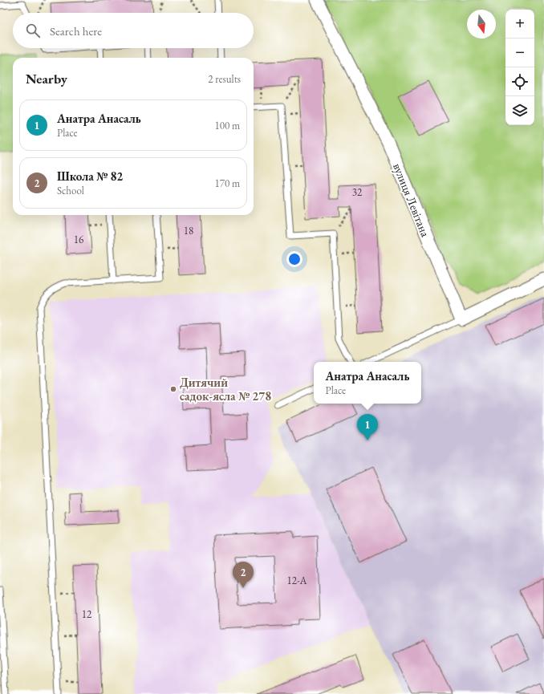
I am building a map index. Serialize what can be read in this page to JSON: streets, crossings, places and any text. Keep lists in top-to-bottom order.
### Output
{
  "streets": {
    "street": ["вулиця Левітана"]
  },
  "places": ["Дитячий садок-ясла № 278"],
  "house_numbers": [
    "32",
    "18",
    "16",
    "12-А",
    "12"
  ],
  "north": "bottom",
  "page": {
    "map_buttons": ["+", "−"],
    "search": "Search here",
    "heading": ["Nearby", "2 results"],
    "list": [
      {
        "mark": "1",
        "name": "Анатра Анасаль",
        "note": "Place",
        "value": "100 m"
      },
      {
        "mark": "2",
        "name": "Школа № 82",
        "note": "School",
        "value": "170 m"
      }
    ],
    "popup": ["Анатра Анасаль", "Place"],
    "pins": ["1", "2"]
  }
}
